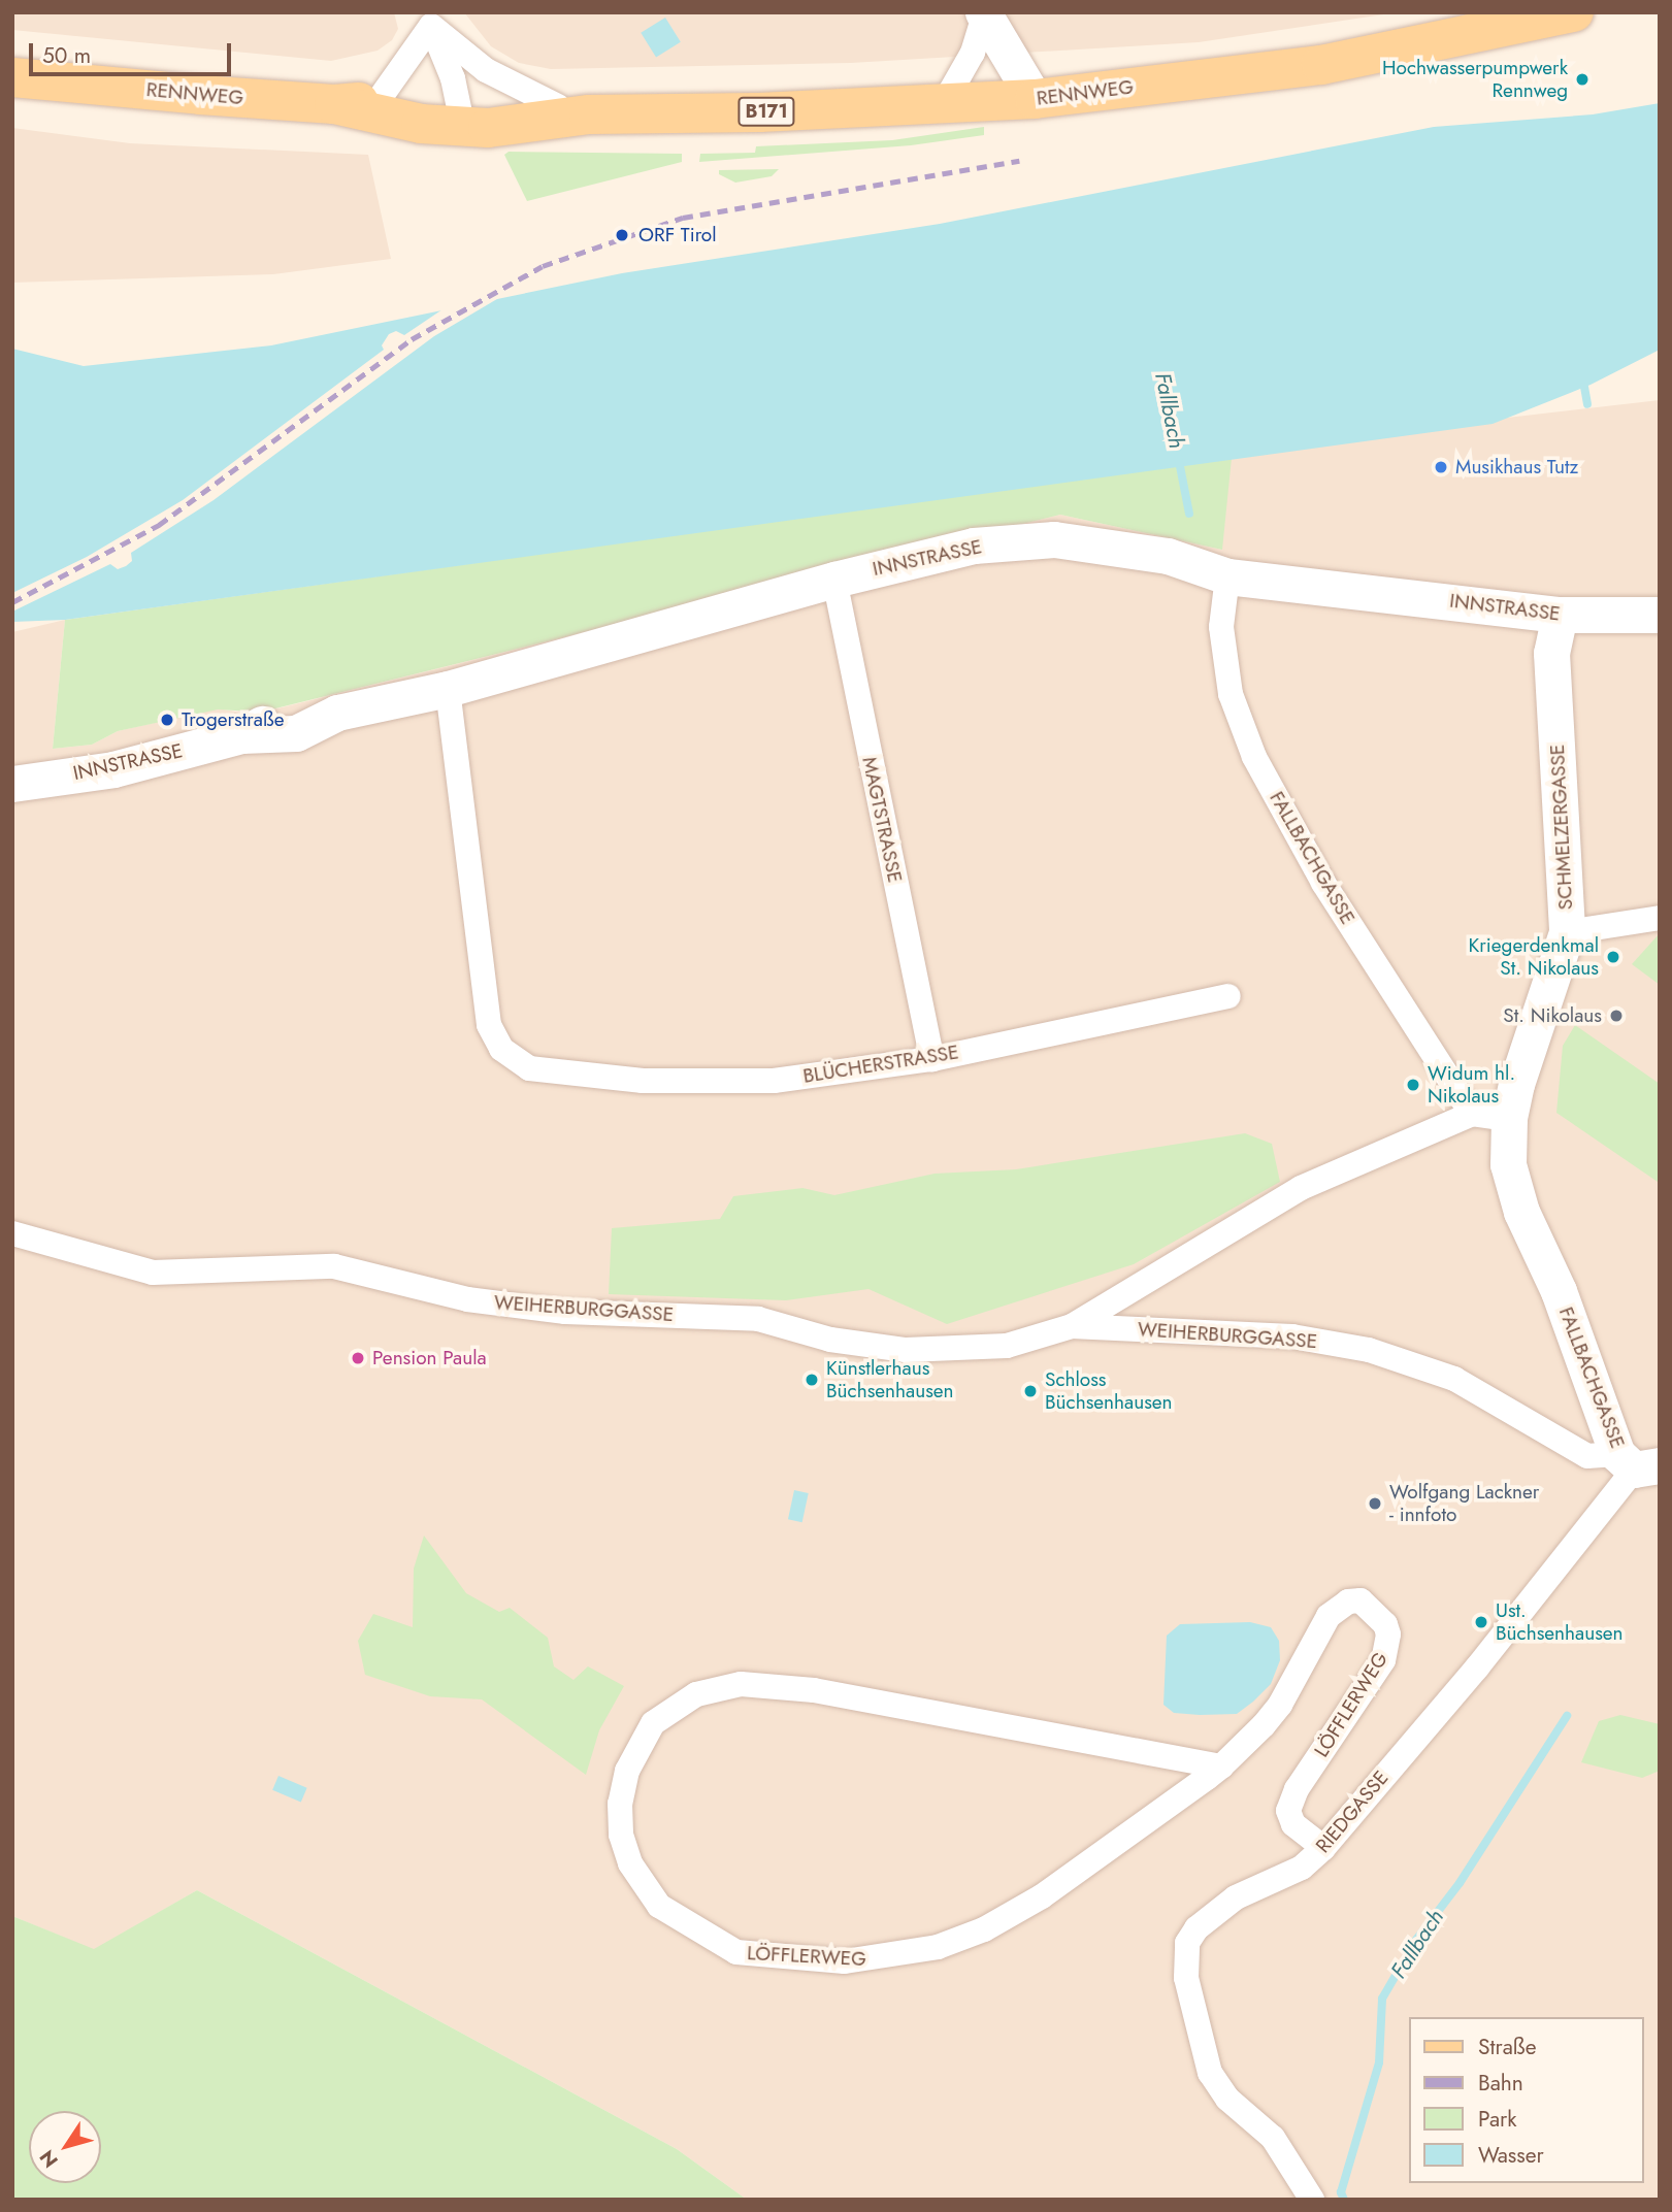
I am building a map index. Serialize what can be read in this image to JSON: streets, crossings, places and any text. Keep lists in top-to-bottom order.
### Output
{
  "streets": {
    "main road": ["RENNWEG", "B171"],
    "street": [
      "INNSTRASSE",
      "MAGTSTRASSE",
      "SCHMELZERGASSE",
      "FALLBACHGASSE",
      "BLÜCHERSTRASSE",
      "WEIHERBURGGASSE",
      "LÖFFLERWEG",
      "RIEDGASSE"
    ]
  },
  "crossings": [
    ["INNSTRASSE", "MAGTSTRASSE"],
    ["INNSTRASSE", "SCHMELZERGASSE"],
    ["INNSTRASSE", "FALLBACHGASSE"],
    ["INNSTRASSE", "BLÜCHERSTRASSE"],
    ["MAGTSTRASSE", "BLÜCHERSTRASSE"],
    ["SCHMELZERGASSE", "FALLBACHGASSE"],
    ["SCHMELZERGASSE", "WEIHERBURGGASSE"],
    ["FALLBACHGASSE", "WEIHERBURGGASSE"],
    ["FALLBACHGASSE", "RIEDGASSE"],
    ["WEIHERBURGGASSE", "RIEDGASSE"],
    ["LÖFFLERWEG", "RIEDGASSE"]
  ],
  "water": ["Fallbach"],
  "places": [
    "Hochwasserpumpwerk Rennweg",
    "ORF Tirol",
    "Musikhaus Tutz",
    "Trogerstraße",
    "Kriegerdenkmal St. Nikolaus",
    "St. Nikolaus",
    "Widum hl. Nikolaus",
    "Pension Paula",
    "Künstlerhaus Büchsenhausen",
    "Schloss Büchsenhausen",
    "Wolfgang Lackner - innfoto",
    "Ust. Büchsenhausen"
  ],
  "legend": [
    "Straße",
    "Bahn",
    "Park",
    "Wasser"
  ],
  "scale_bar": "50 m",
  "north": "bottom left"
}
